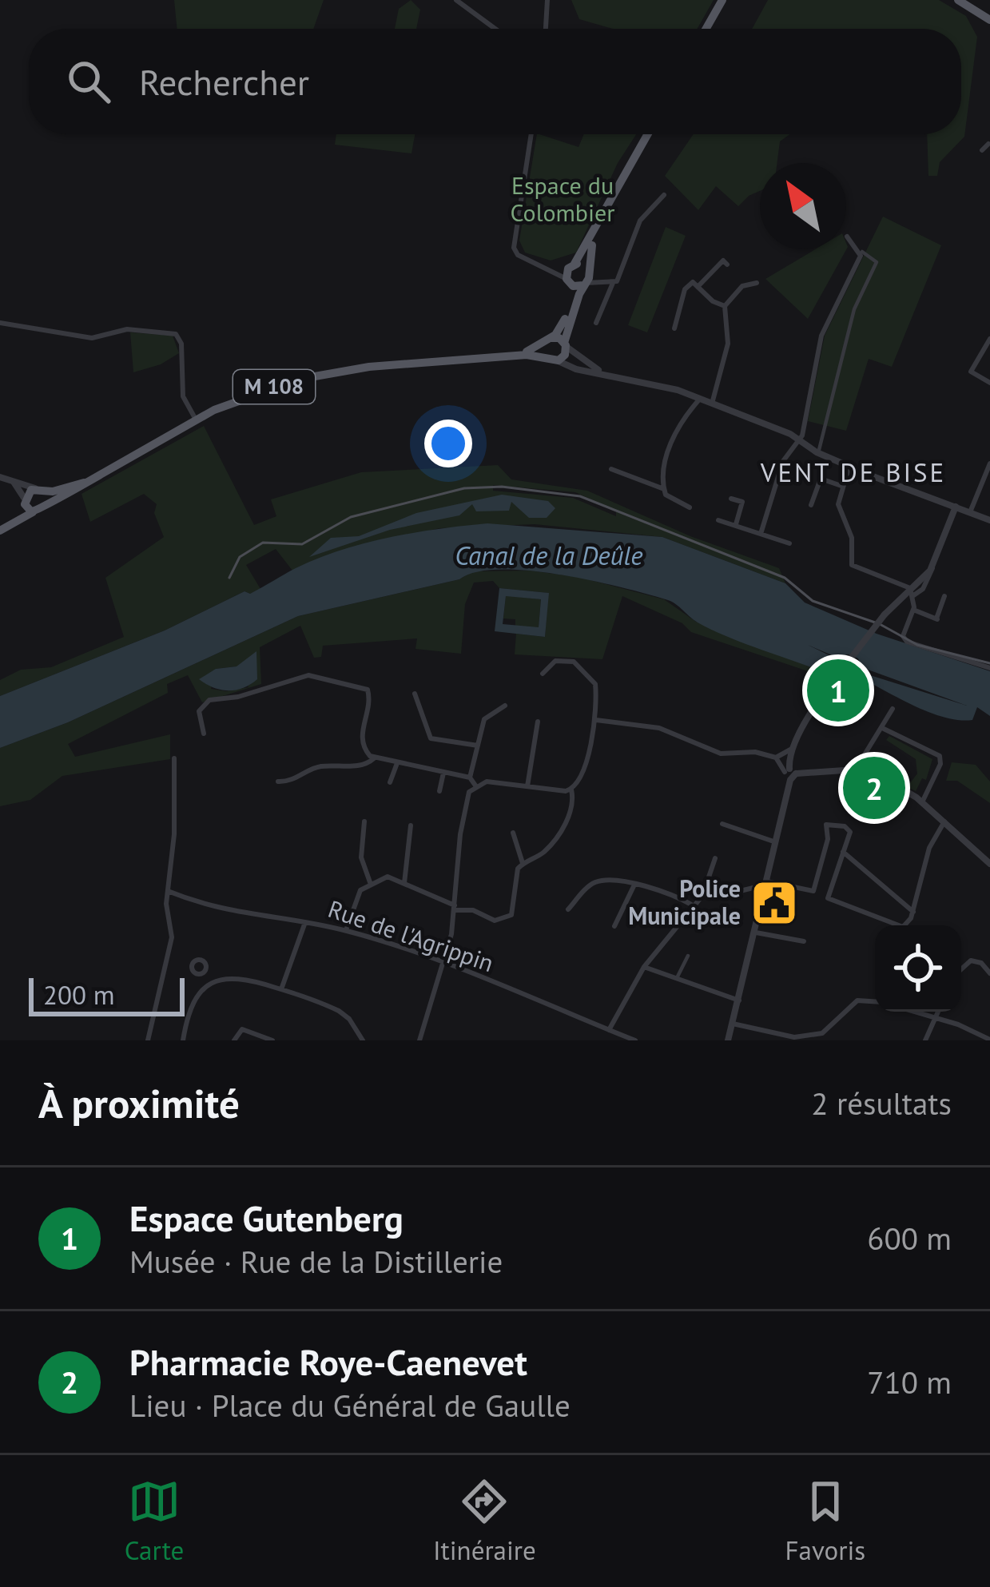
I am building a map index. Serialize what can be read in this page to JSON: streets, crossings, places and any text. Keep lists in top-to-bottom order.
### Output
{
  "streets": {
    "main road": ["M 108"],
    "street": ["Rue de l'Agrippin"]
  },
  "districts": ["VENT DE BISE"],
  "water": ["Canal de la Deûle"],
  "parks": ["Espace du Colombier"],
  "places": {
    "public building": ["Police Municipale"]
  },
  "scale_bar": "200 m",
  "north": "top left",
  "page": {
    "search": "Rechercher",
    "pins": ["1", "2"],
    "scale": "200 m",
    "heading": ["À proximité", "2 résultats"],
    "list": [
      {
        "mark": "1",
        "name": "Espace Gutenberg",
        "note": "Musée · Rue de la Distillerie",
        "value": "600 m"
      },
      {
        "mark": "2",
        "name": "Pharmacie Roye-Caenevet",
        "note": "Lieu · Place du Général de Gaulle",
        "value": "710 m"
      }
    ],
    "nav": ["Carte", "Itinéraire", "Favoris"]
  }
}
